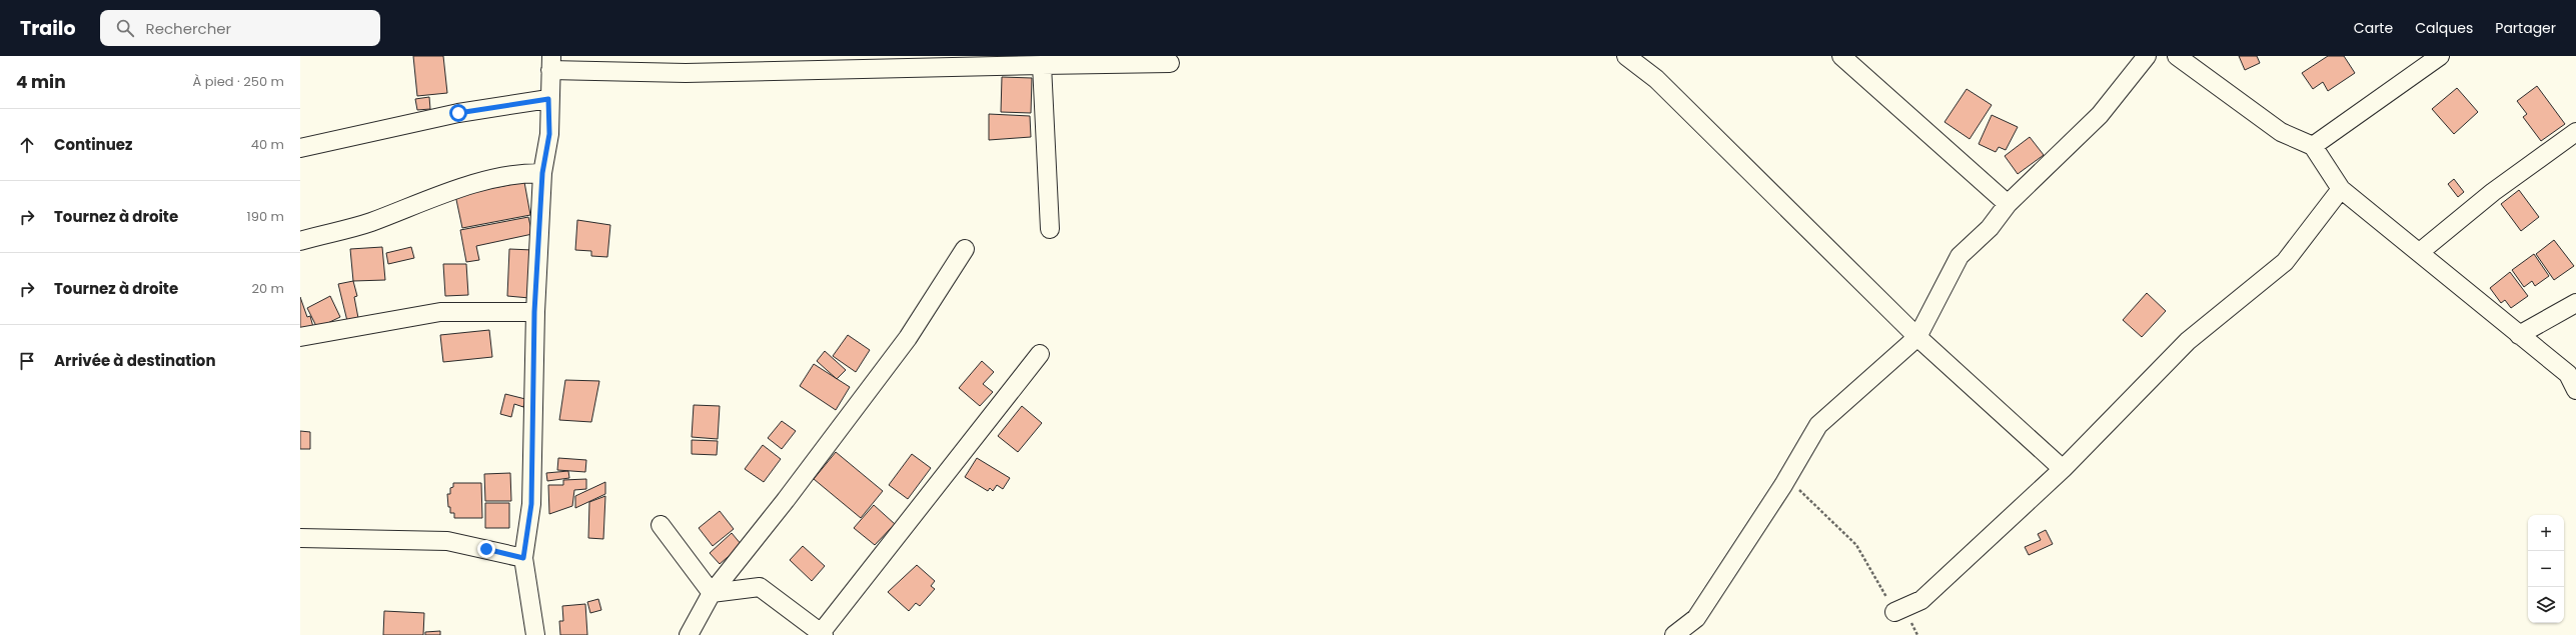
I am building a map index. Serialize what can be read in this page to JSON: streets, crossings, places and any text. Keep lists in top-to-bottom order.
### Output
{
  "page": {
    "header": "Trailo",
    "search": "Rechercher",
    "nav": ["Carte", "Calques", "Partager"],
    "heading": ["4 min", "À pied · 250 m"],
    "list": [
      ["Continuez", "40 m"],
      ["Tournez à droite", "190 m"],
      ["Tournez à droite", "20 m"],
      "Arrivée à destination"
    ],
    "map_buttons": ["+", "−"]
  }
}
